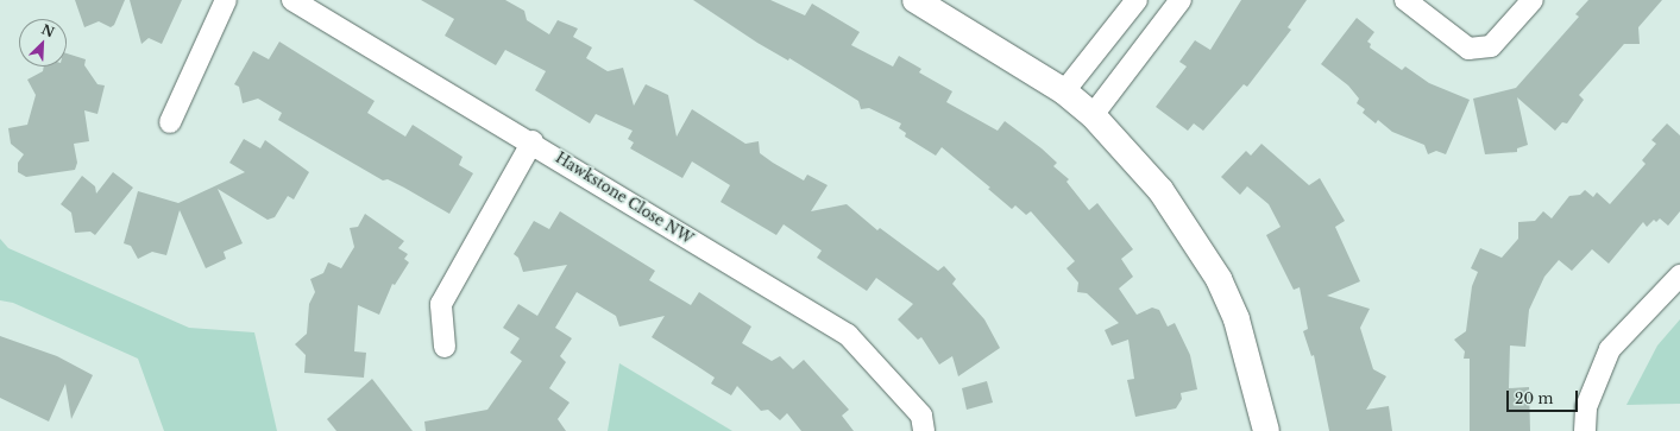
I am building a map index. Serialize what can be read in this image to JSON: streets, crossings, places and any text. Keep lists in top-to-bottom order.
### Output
{
  "streets": {
    "street": ["Hawkstone Close NW"]
  },
  "scale_bar": "20 m",
  "north": "top right"
}
